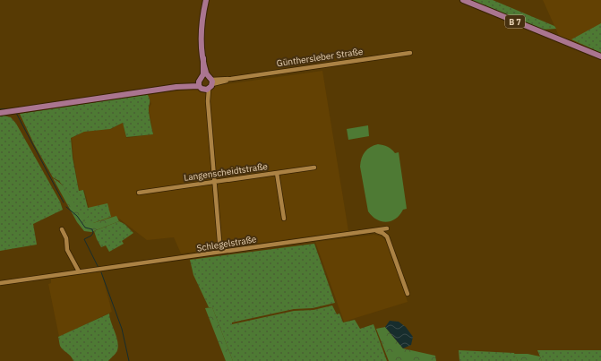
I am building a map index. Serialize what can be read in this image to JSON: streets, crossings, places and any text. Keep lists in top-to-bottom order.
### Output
{
  "streets": {
    "main road": ["B 7"],
    "street": ["Günthersleber Straße", "Langenscheidtstraße", "Schlegelstraße"]
  }
}
